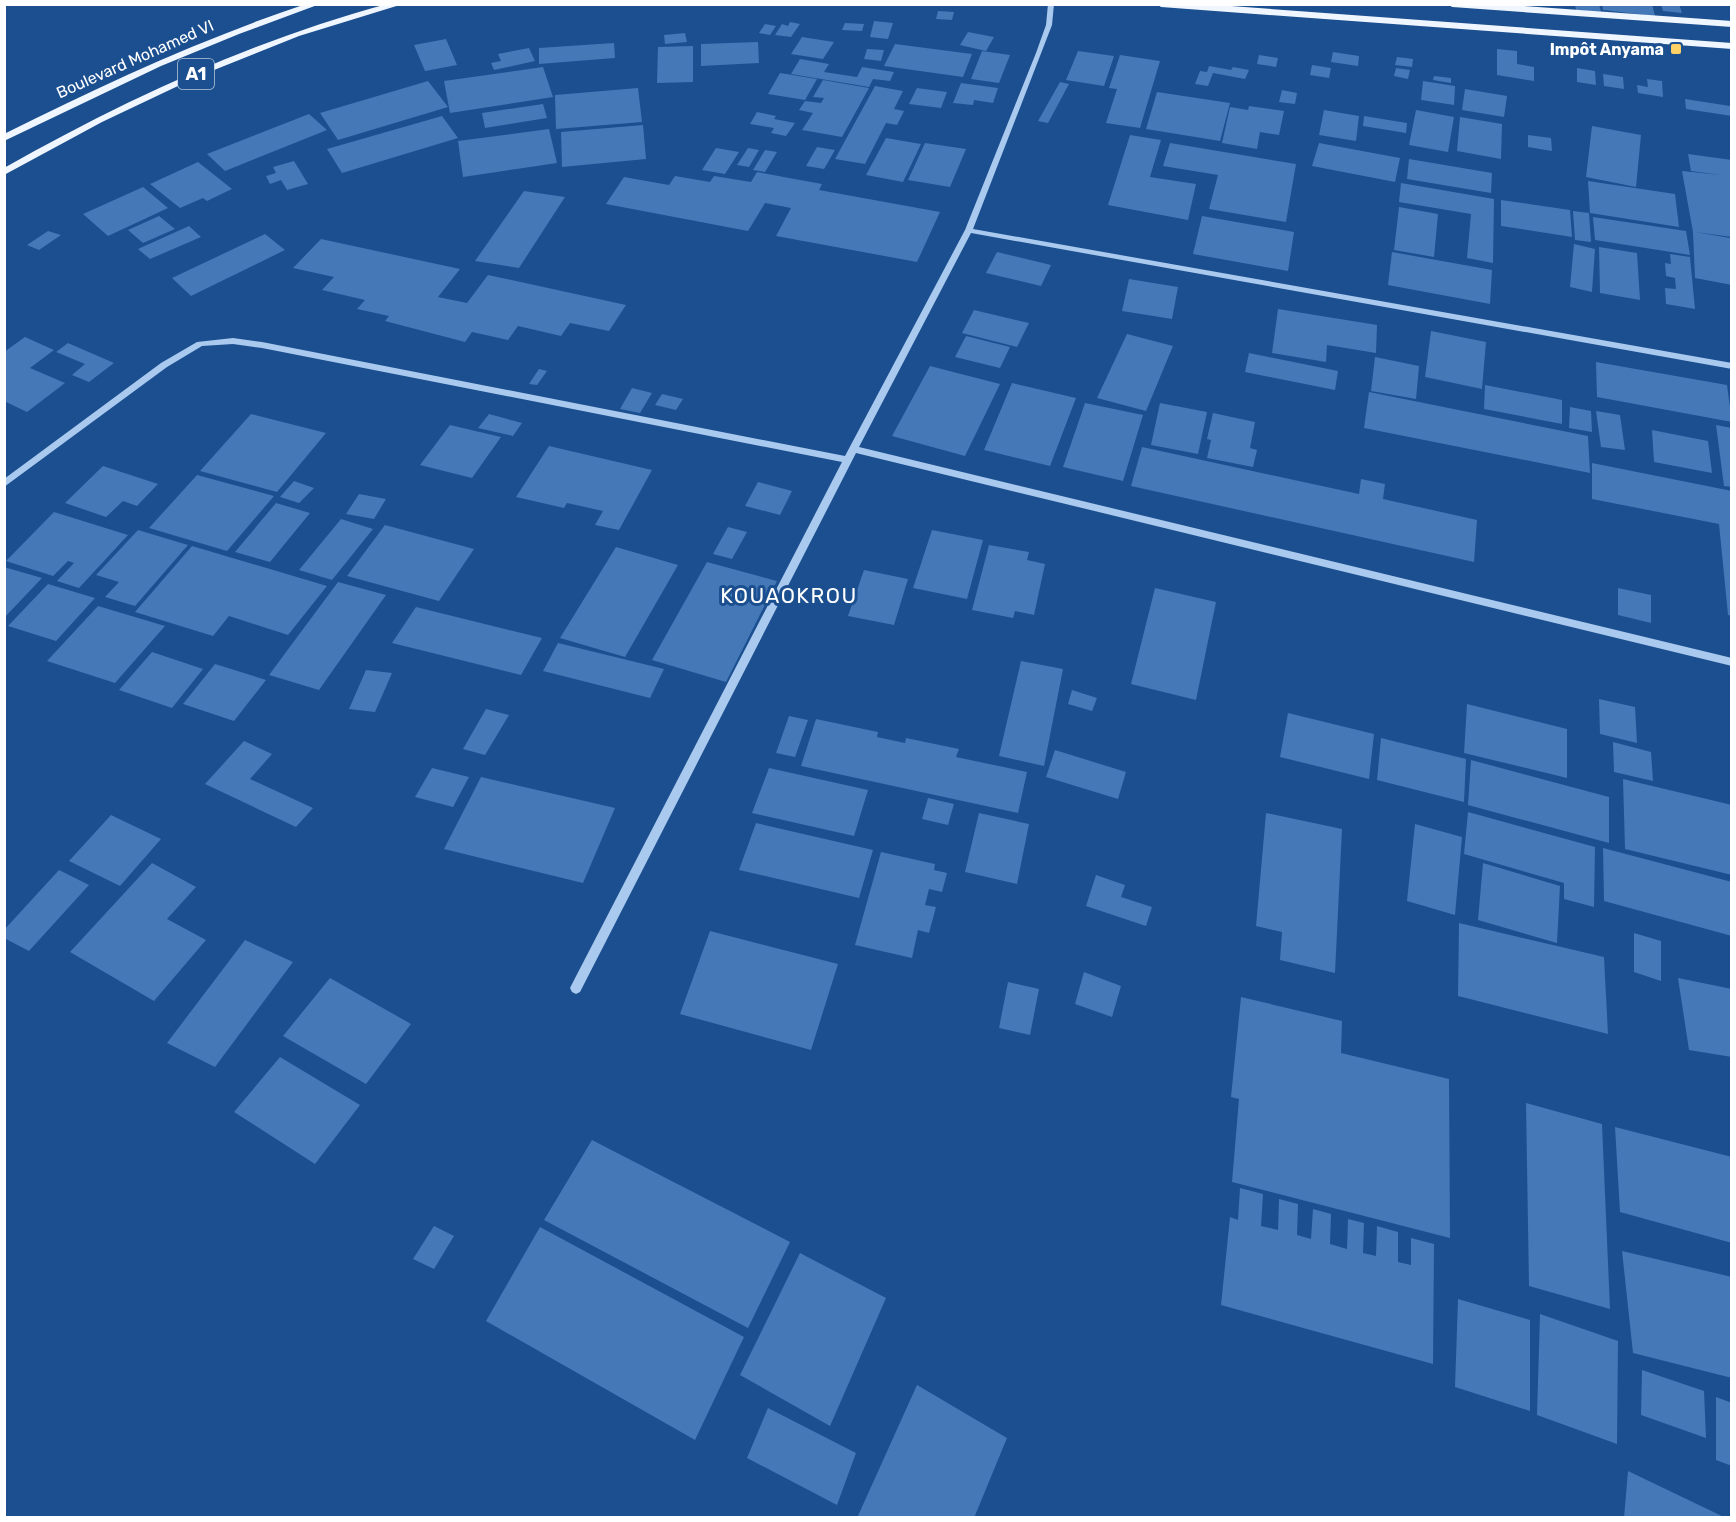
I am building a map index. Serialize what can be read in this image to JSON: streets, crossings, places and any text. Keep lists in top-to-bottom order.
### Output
{
  "streets": {
    "main road": ["Boulevard Mohamed VI", "A1"]
  },
  "districts": ["KOUAOKROU"],
  "places": {
    "transit": ["Impôt Anyama"]
  }
}
